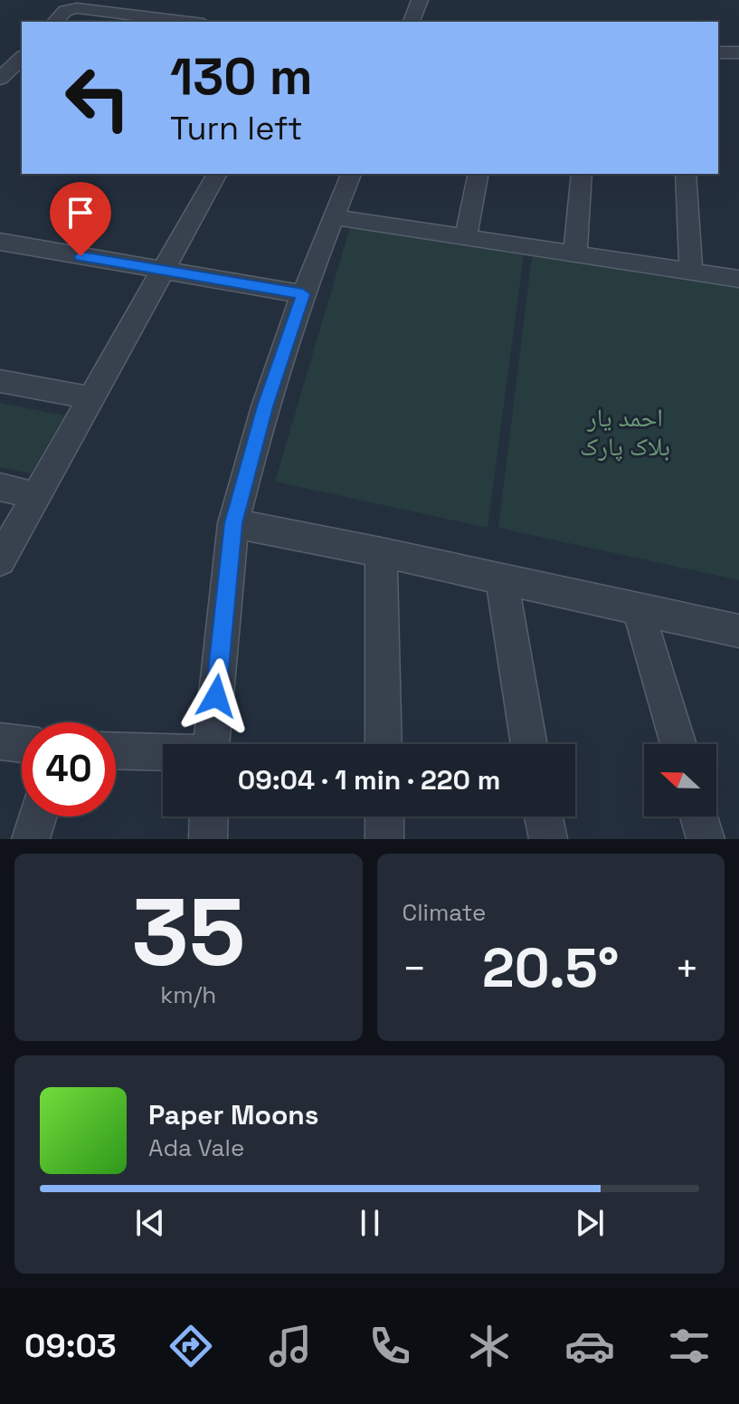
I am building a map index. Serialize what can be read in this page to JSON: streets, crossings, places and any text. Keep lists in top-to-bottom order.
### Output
{
  "parks": ["احمد یار بلاک پارک"],
  "north": "left",
  "page": {
    "turn": ["130 m", "Turn left"],
    "limit": "40",
    "trip": "09:04 · 1 min · 220 m",
    "tile": [
      ["35", "km/h"],
      "Climate"
    ],
    "heat": ["−", "20.5°", "+"],
    "song": ["Paper Moons", "Ada Vale"],
    "tabs": "09:03"
  }
}
